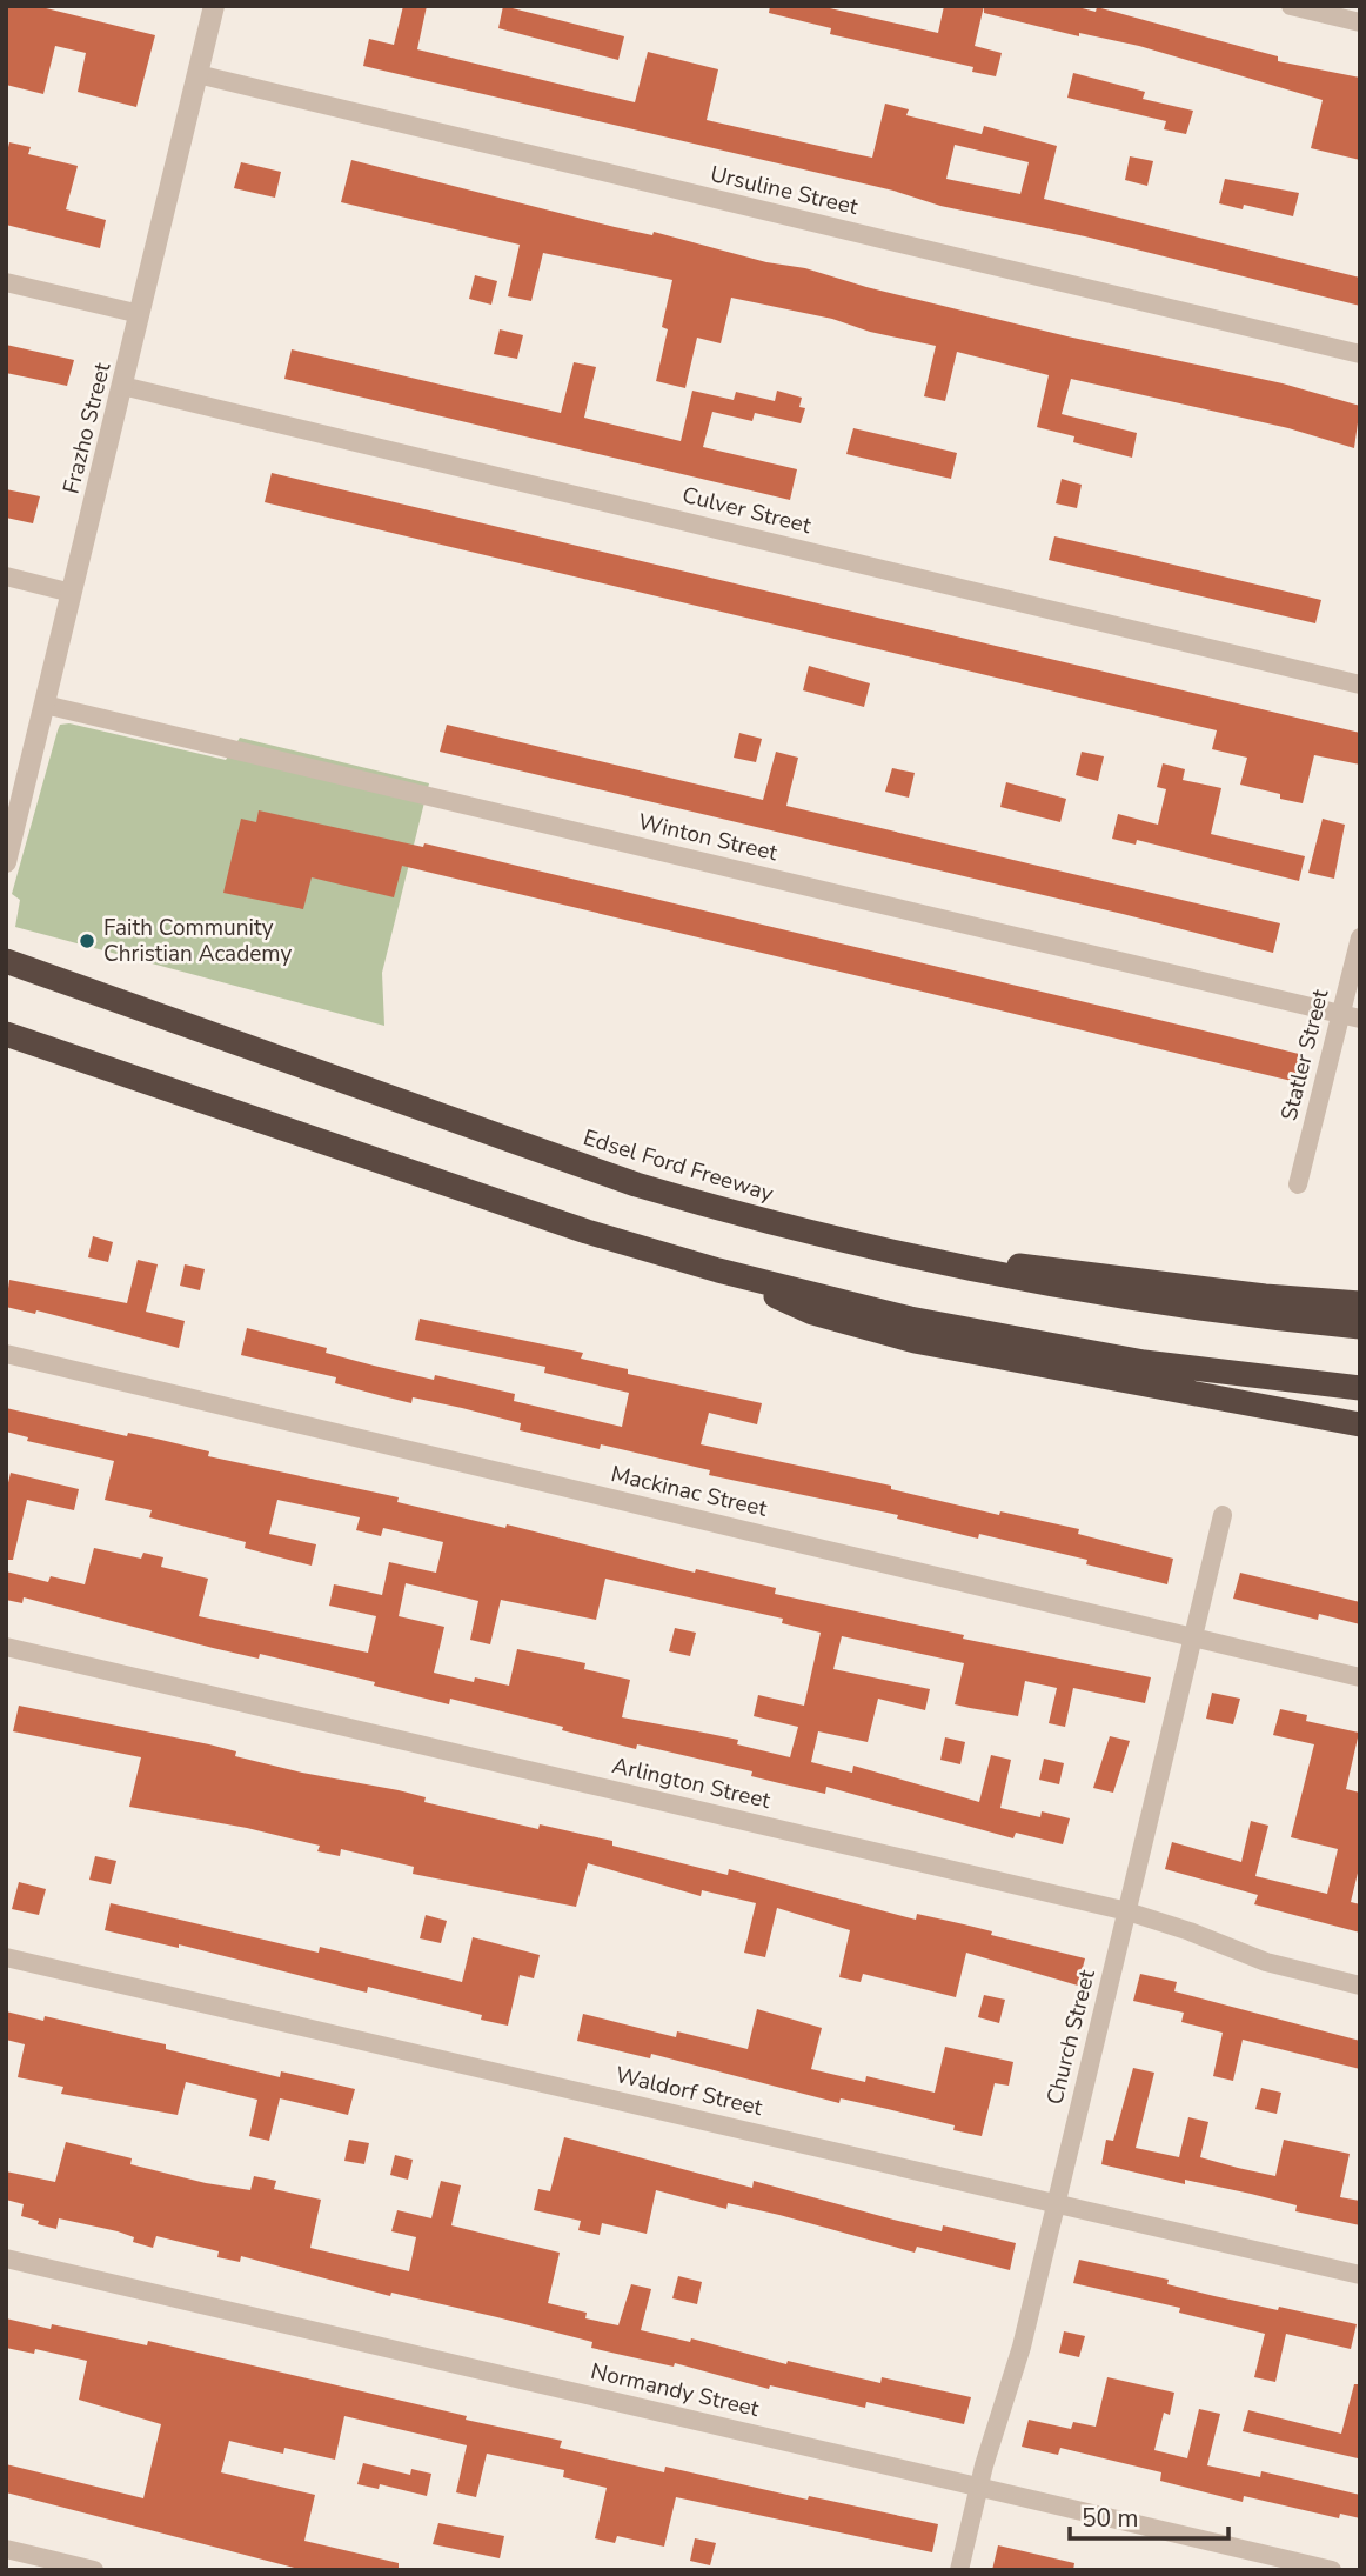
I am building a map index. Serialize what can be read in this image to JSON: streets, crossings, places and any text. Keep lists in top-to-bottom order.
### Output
{
  "streets": {
    "highway": ["Edsel Ford Freeway"],
    "street": [
      "Ursuline Street",
      "Frazho Street",
      "Culver Street",
      "Winton Street",
      "Statler Street",
      "Mackinac Street",
      "Arlington Street",
      "Church Street",
      "Waldorf Street",
      "Normandy Street"
    ]
  },
  "crossings": [
    ["Ursuline Street", "Frazho Street"],
    ["Frazho Street", "Culver Street"],
    ["Frazho Street", "Winton Street"],
    ["Winton Street", "Statler Street"],
    ["Mackinac Street", "Church Street"],
    ["Arlington Street", "Church Street"],
    ["Church Street", "Waldorf Street"],
    ["Church Street", "Normandy Street"]
  ],
  "places": ["Faith Community Christian Academy"],
  "scale_bar": "50 m"
}
